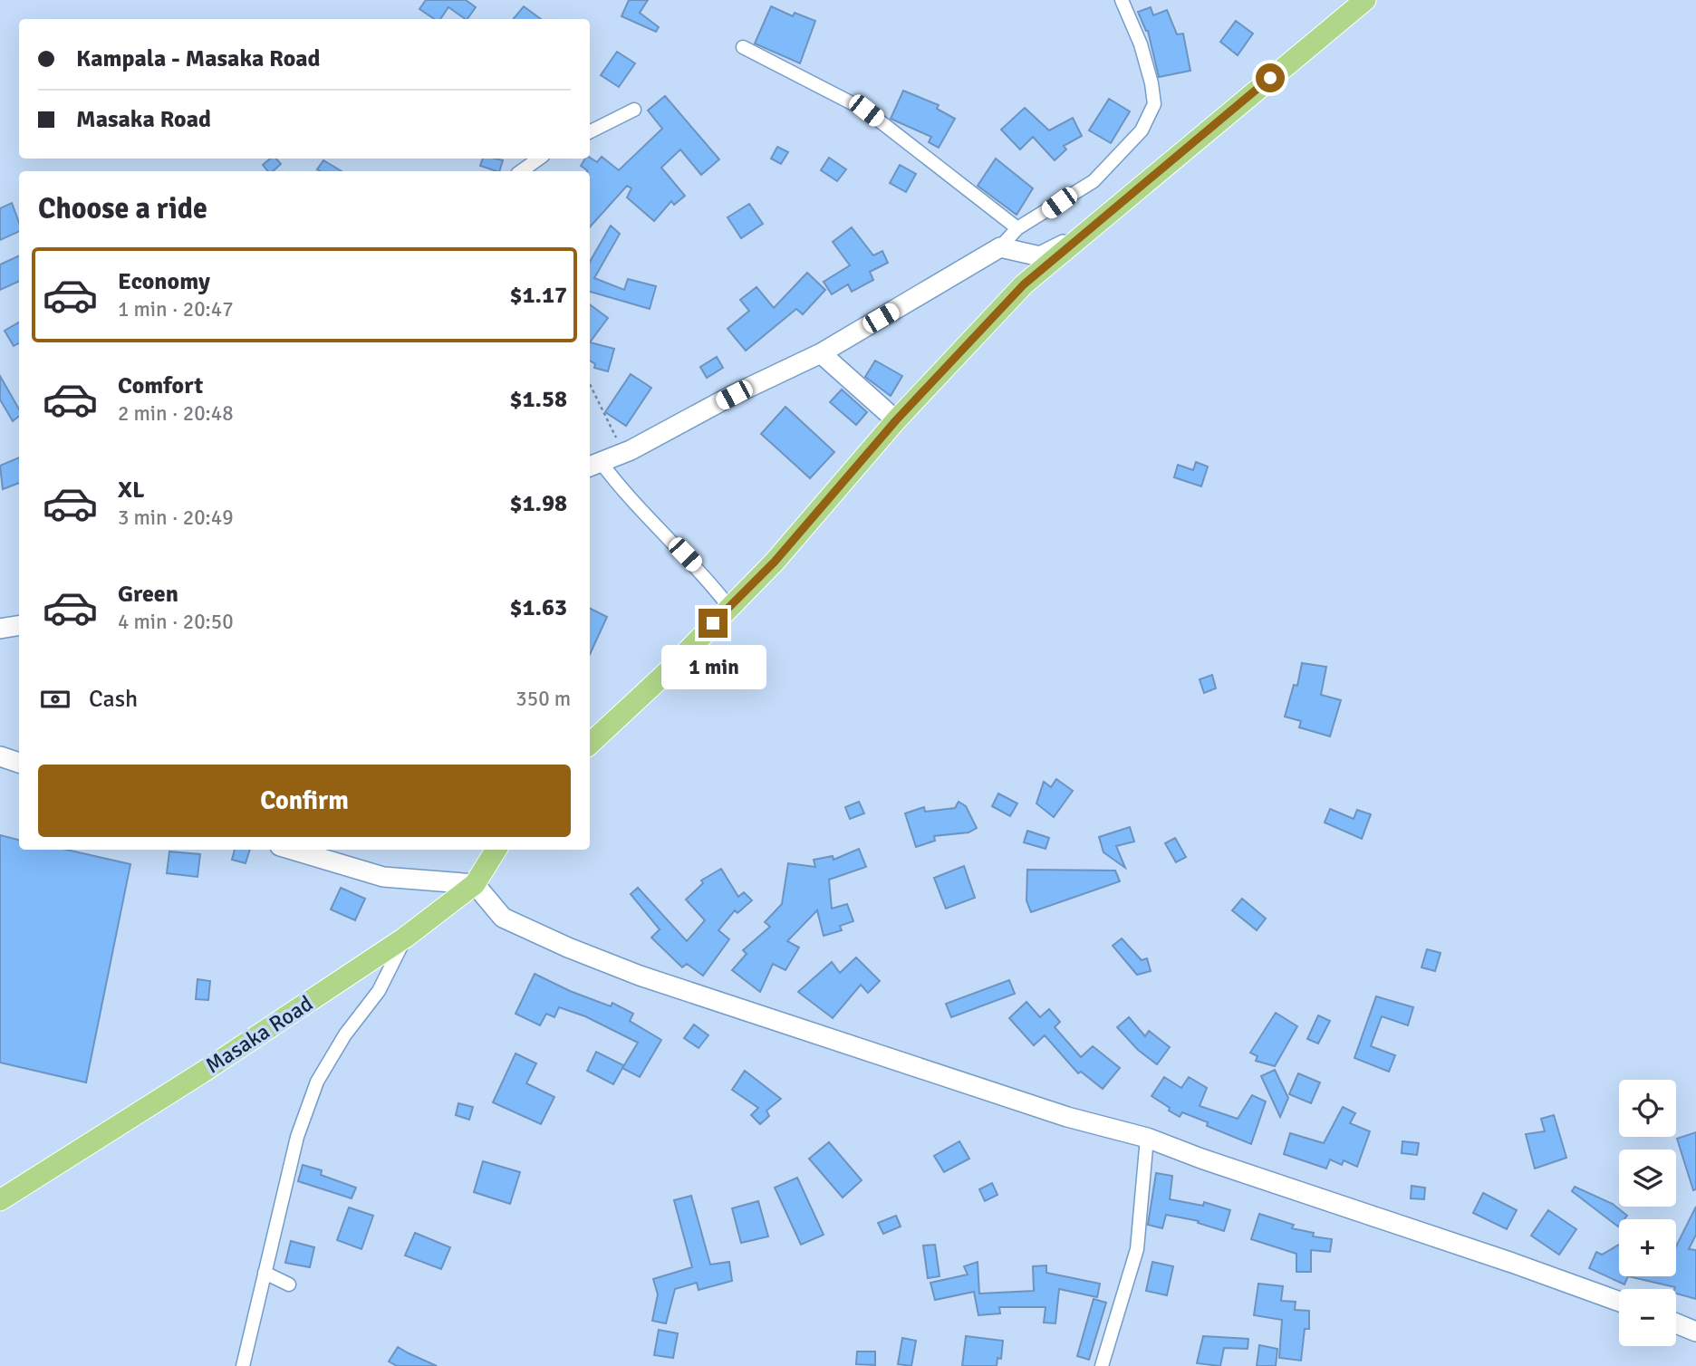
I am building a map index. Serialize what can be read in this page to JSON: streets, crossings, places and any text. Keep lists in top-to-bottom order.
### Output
{
  "streets": {
    "main road": ["Masaka Road"]
  },
  "page": {
    "banner": ["Kampala - Masaka Road", "Masaka Road"],
    "heading": "Choose a ride",
    "list": [
      {
        "name": "Economy",
        "note": "1 min · 20:47",
        "value": "$1.17"
      },
      {
        "name": "Comfort",
        "note": "2 min · 20:48",
        "value": "$1.58"
      },
      {
        "name": "XL",
        "note": "3 min · 20:49",
        "value": "$1.98"
      },
      {
        "name": "Green",
        "note": "4 min · 20:50",
        "value": "$1.63"
      }
    ],
    "bubble": "1 min",
    "pay": ["Cash", "350 m"],
    "buttons": "Confirm",
    "map_buttons": ["+", "−"]
  }
}
